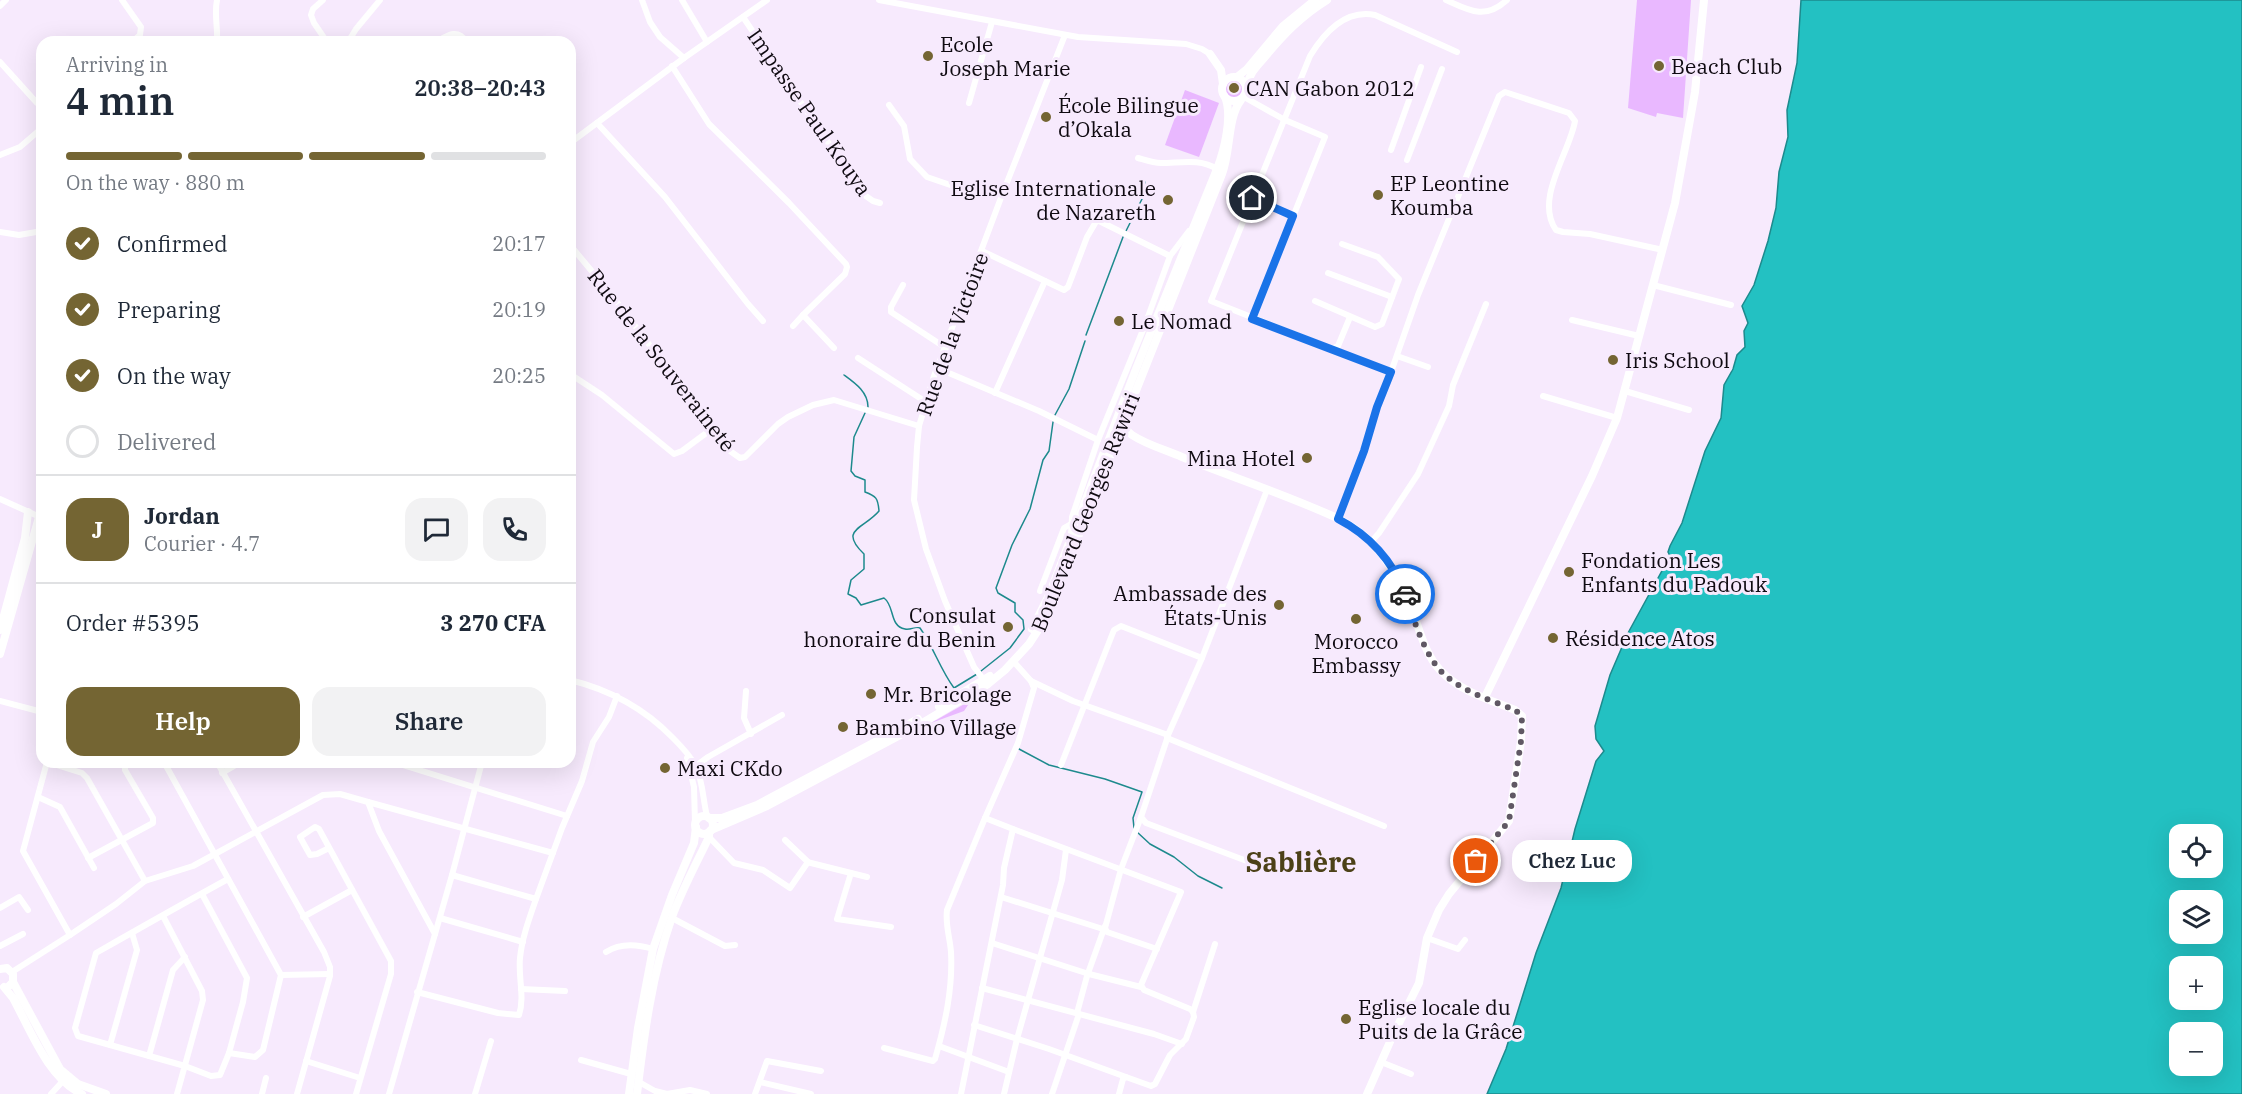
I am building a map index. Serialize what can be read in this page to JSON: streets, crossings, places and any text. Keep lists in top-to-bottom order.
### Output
{
  "streets": {
    "main road": ["Boulevard Georges Rawiri"],
    "street": ["Impasse Paul Kouya", "Rue de la Victoire", "Rue de la Souveraineté"]
  },
  "crossings": [
    ["Rue de la Victoire", "Rue de la Souveraineté"],
    ["Rue de la Victoire", "Boulevard Georges Rawiri"]
  ],
  "districts": ["Sablière"],
  "places": [
    "Ecole Joseph Marie",
    "Beach Club",
    "CAN Gabon 2012",
    "École Bilingue d’Okala",
    "EP Leontine Koumba",
    "Eglise Internationale de Nazareth",
    "Le Nomad",
    "Iris School",
    "Mina Hotel",
    "Fondation Les Enfants du Padouk",
    "Ambassade des États-Unis",
    "Morocco Embassy",
    "Consulat honoraire du Benin",
    "Résidence Atos",
    "Mr. Bricolage",
    "Bambino Village",
    "Maxi CKdo",
    "Chez Luc",
    "Eglise locale du Puits de la Grâce"
  ],
  "page": {
    "heading": ["4 min", "Arriving in", "20:38–20:43"],
    "panel": [
      "Jordan",
      "Courier · 4.7",
      "Order #5395",
      "3 270 CFA"
    ],
    "bar": "On the way · 880 m",
    "list": [
      ["Confirmed", "20:17"],
      ["Preparing", "20:19"],
      ["On the way", "20:25"],
      "Delivered"
    ],
    "round": "J",
    "buttons": ["Help", "Share"],
    "map_buttons": ["+", "−"],
    "bubble": "Chez Luc"
  }
}
